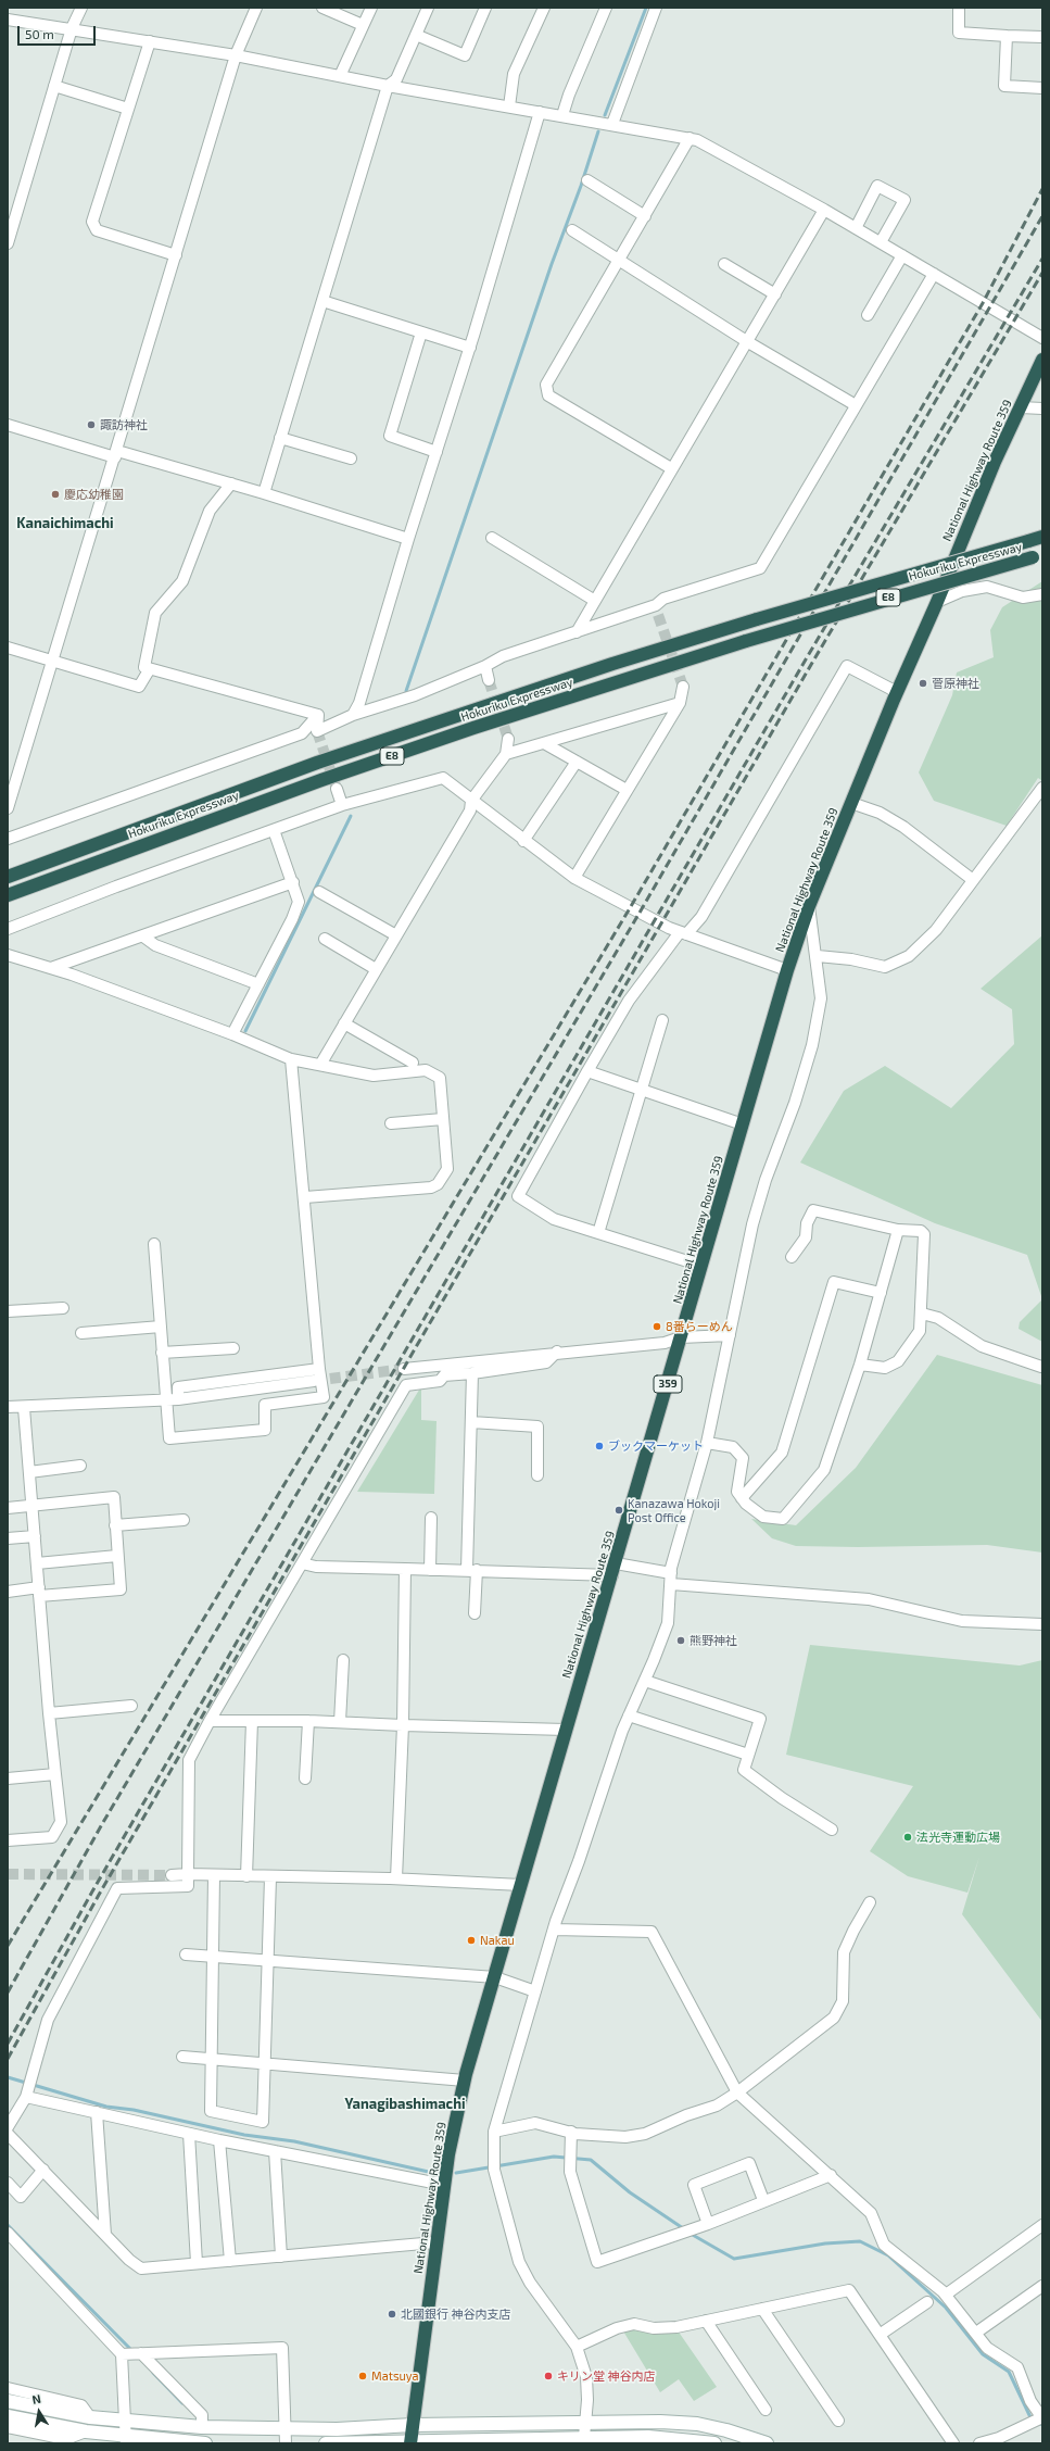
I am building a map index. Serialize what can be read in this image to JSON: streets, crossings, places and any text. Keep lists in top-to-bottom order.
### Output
{
  "streets": {
    "highway": [
      "National Highway Route 359",
      "Hokuriku Expressway",
      "E8",
      "359"
    ]
  },
  "districts": ["Kanaichimachi", "Yanagibashimachi"],
  "places": [
    "諏訪神社",
    "慶応幼稚園",
    "菅原神社",
    "8番らーめん",
    "ブックマーケット",
    "Kanazawa Hokoji Post Office",
    "熊野神社",
    "法光寺運動広場",
    "Nakau",
    "北國銀行 神谷内支店",
    "Matsuya",
    "キリン堂 神谷内店"
  ],
  "scale_bar": "50 m",
  "north": "top"
}
